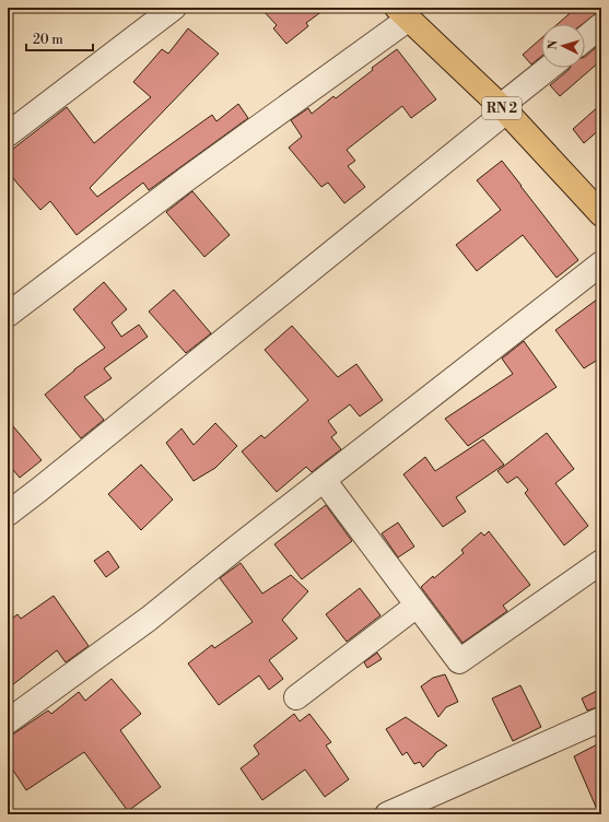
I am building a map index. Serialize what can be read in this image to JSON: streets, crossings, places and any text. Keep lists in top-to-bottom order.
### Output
{
  "streets": {
    "highway": ["RN 2"]
  },
  "scale_bar": "20 m",
  "north": "left"
}
